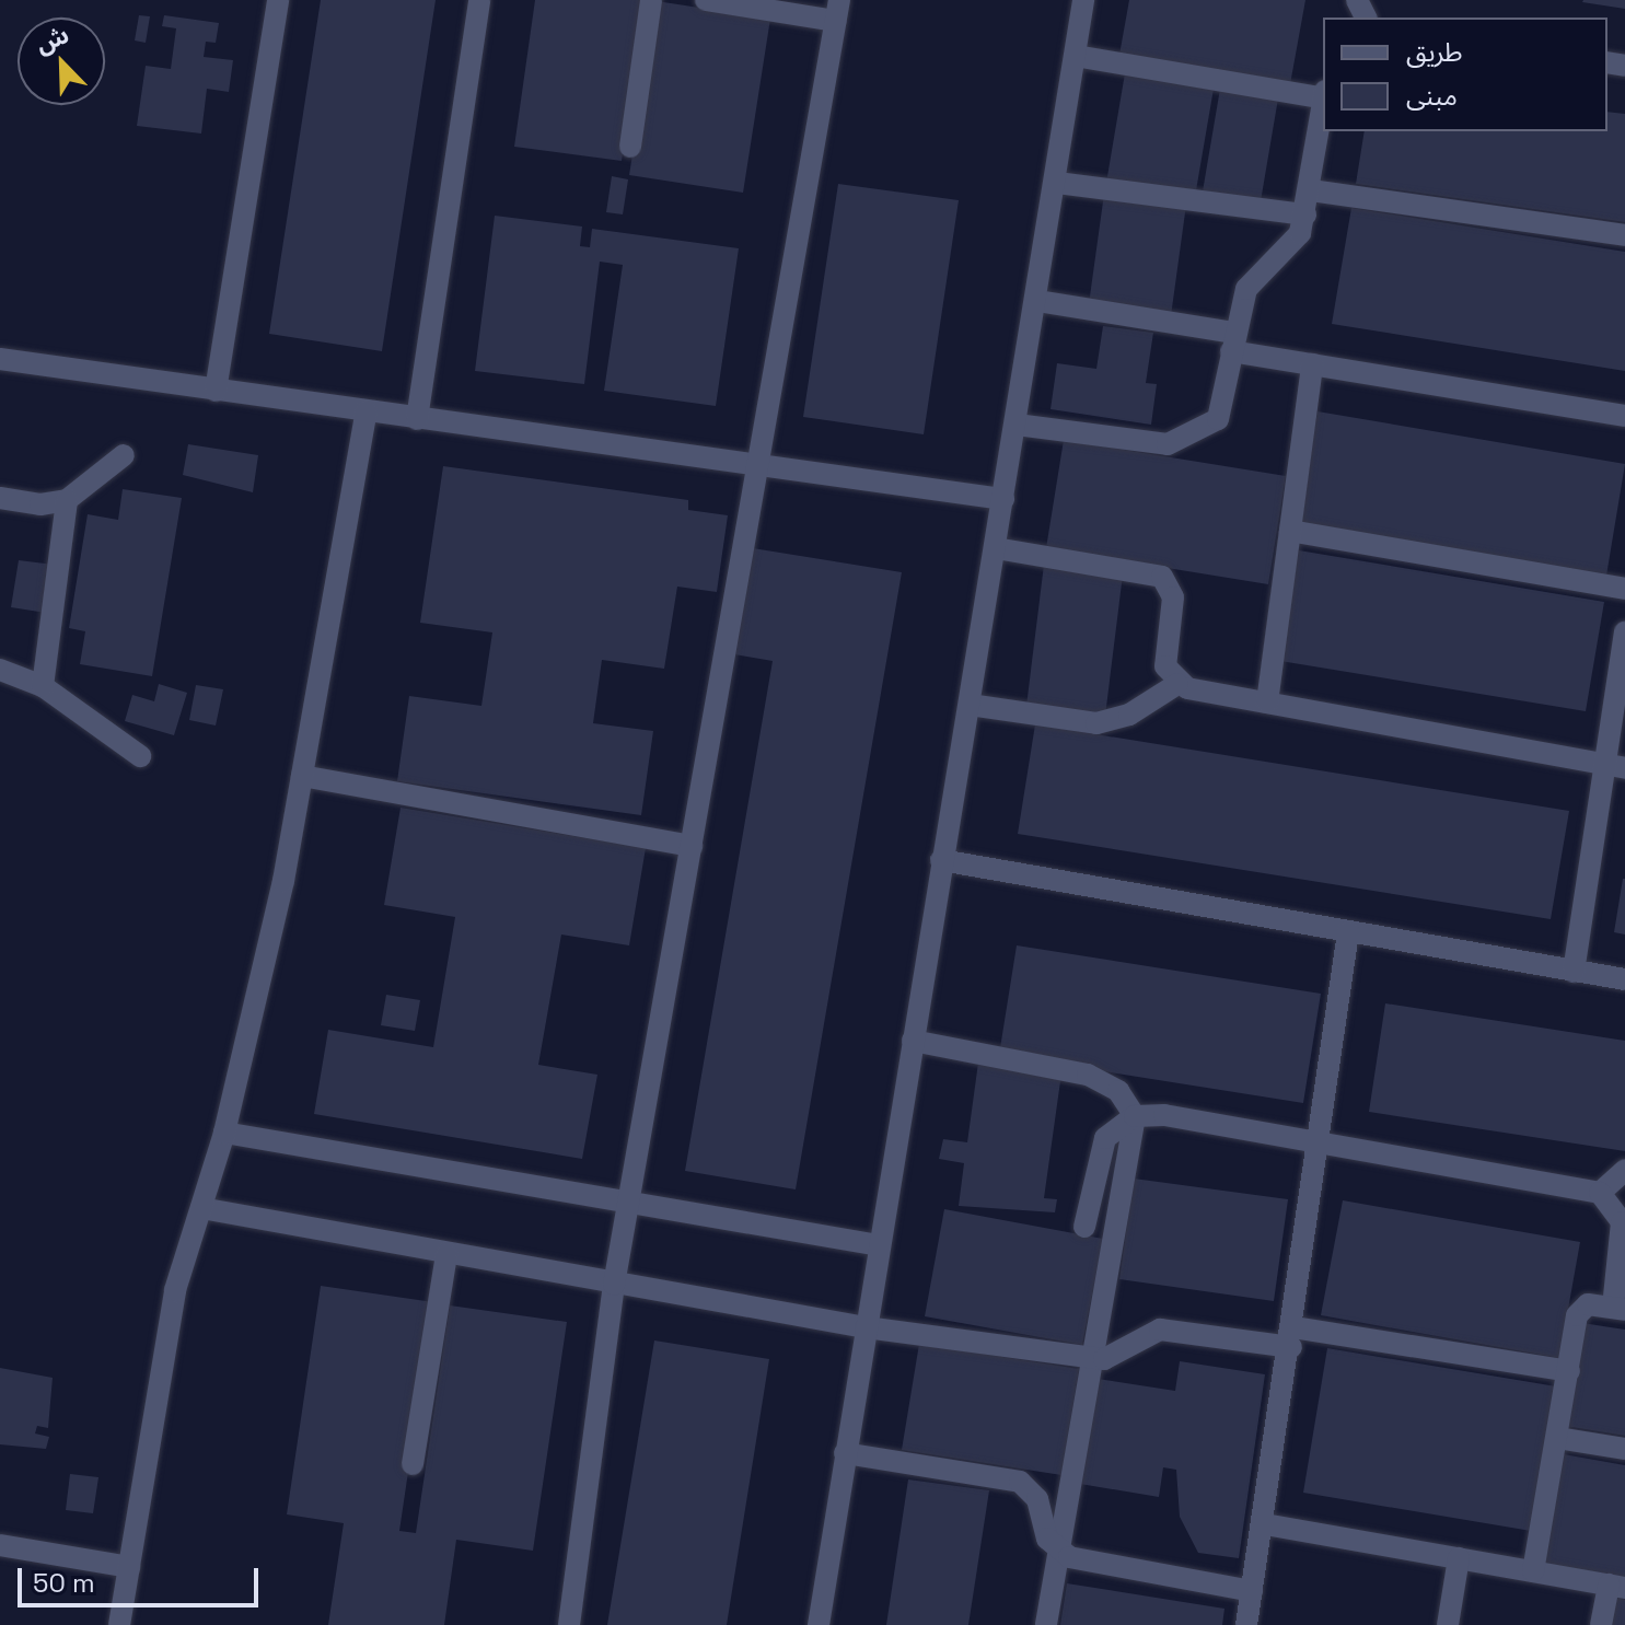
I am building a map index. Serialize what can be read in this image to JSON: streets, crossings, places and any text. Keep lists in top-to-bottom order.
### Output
{
  "legend": ["طريق", "مبنى"],
  "scale_bar": "50 m",
  "north": "top left"
}
